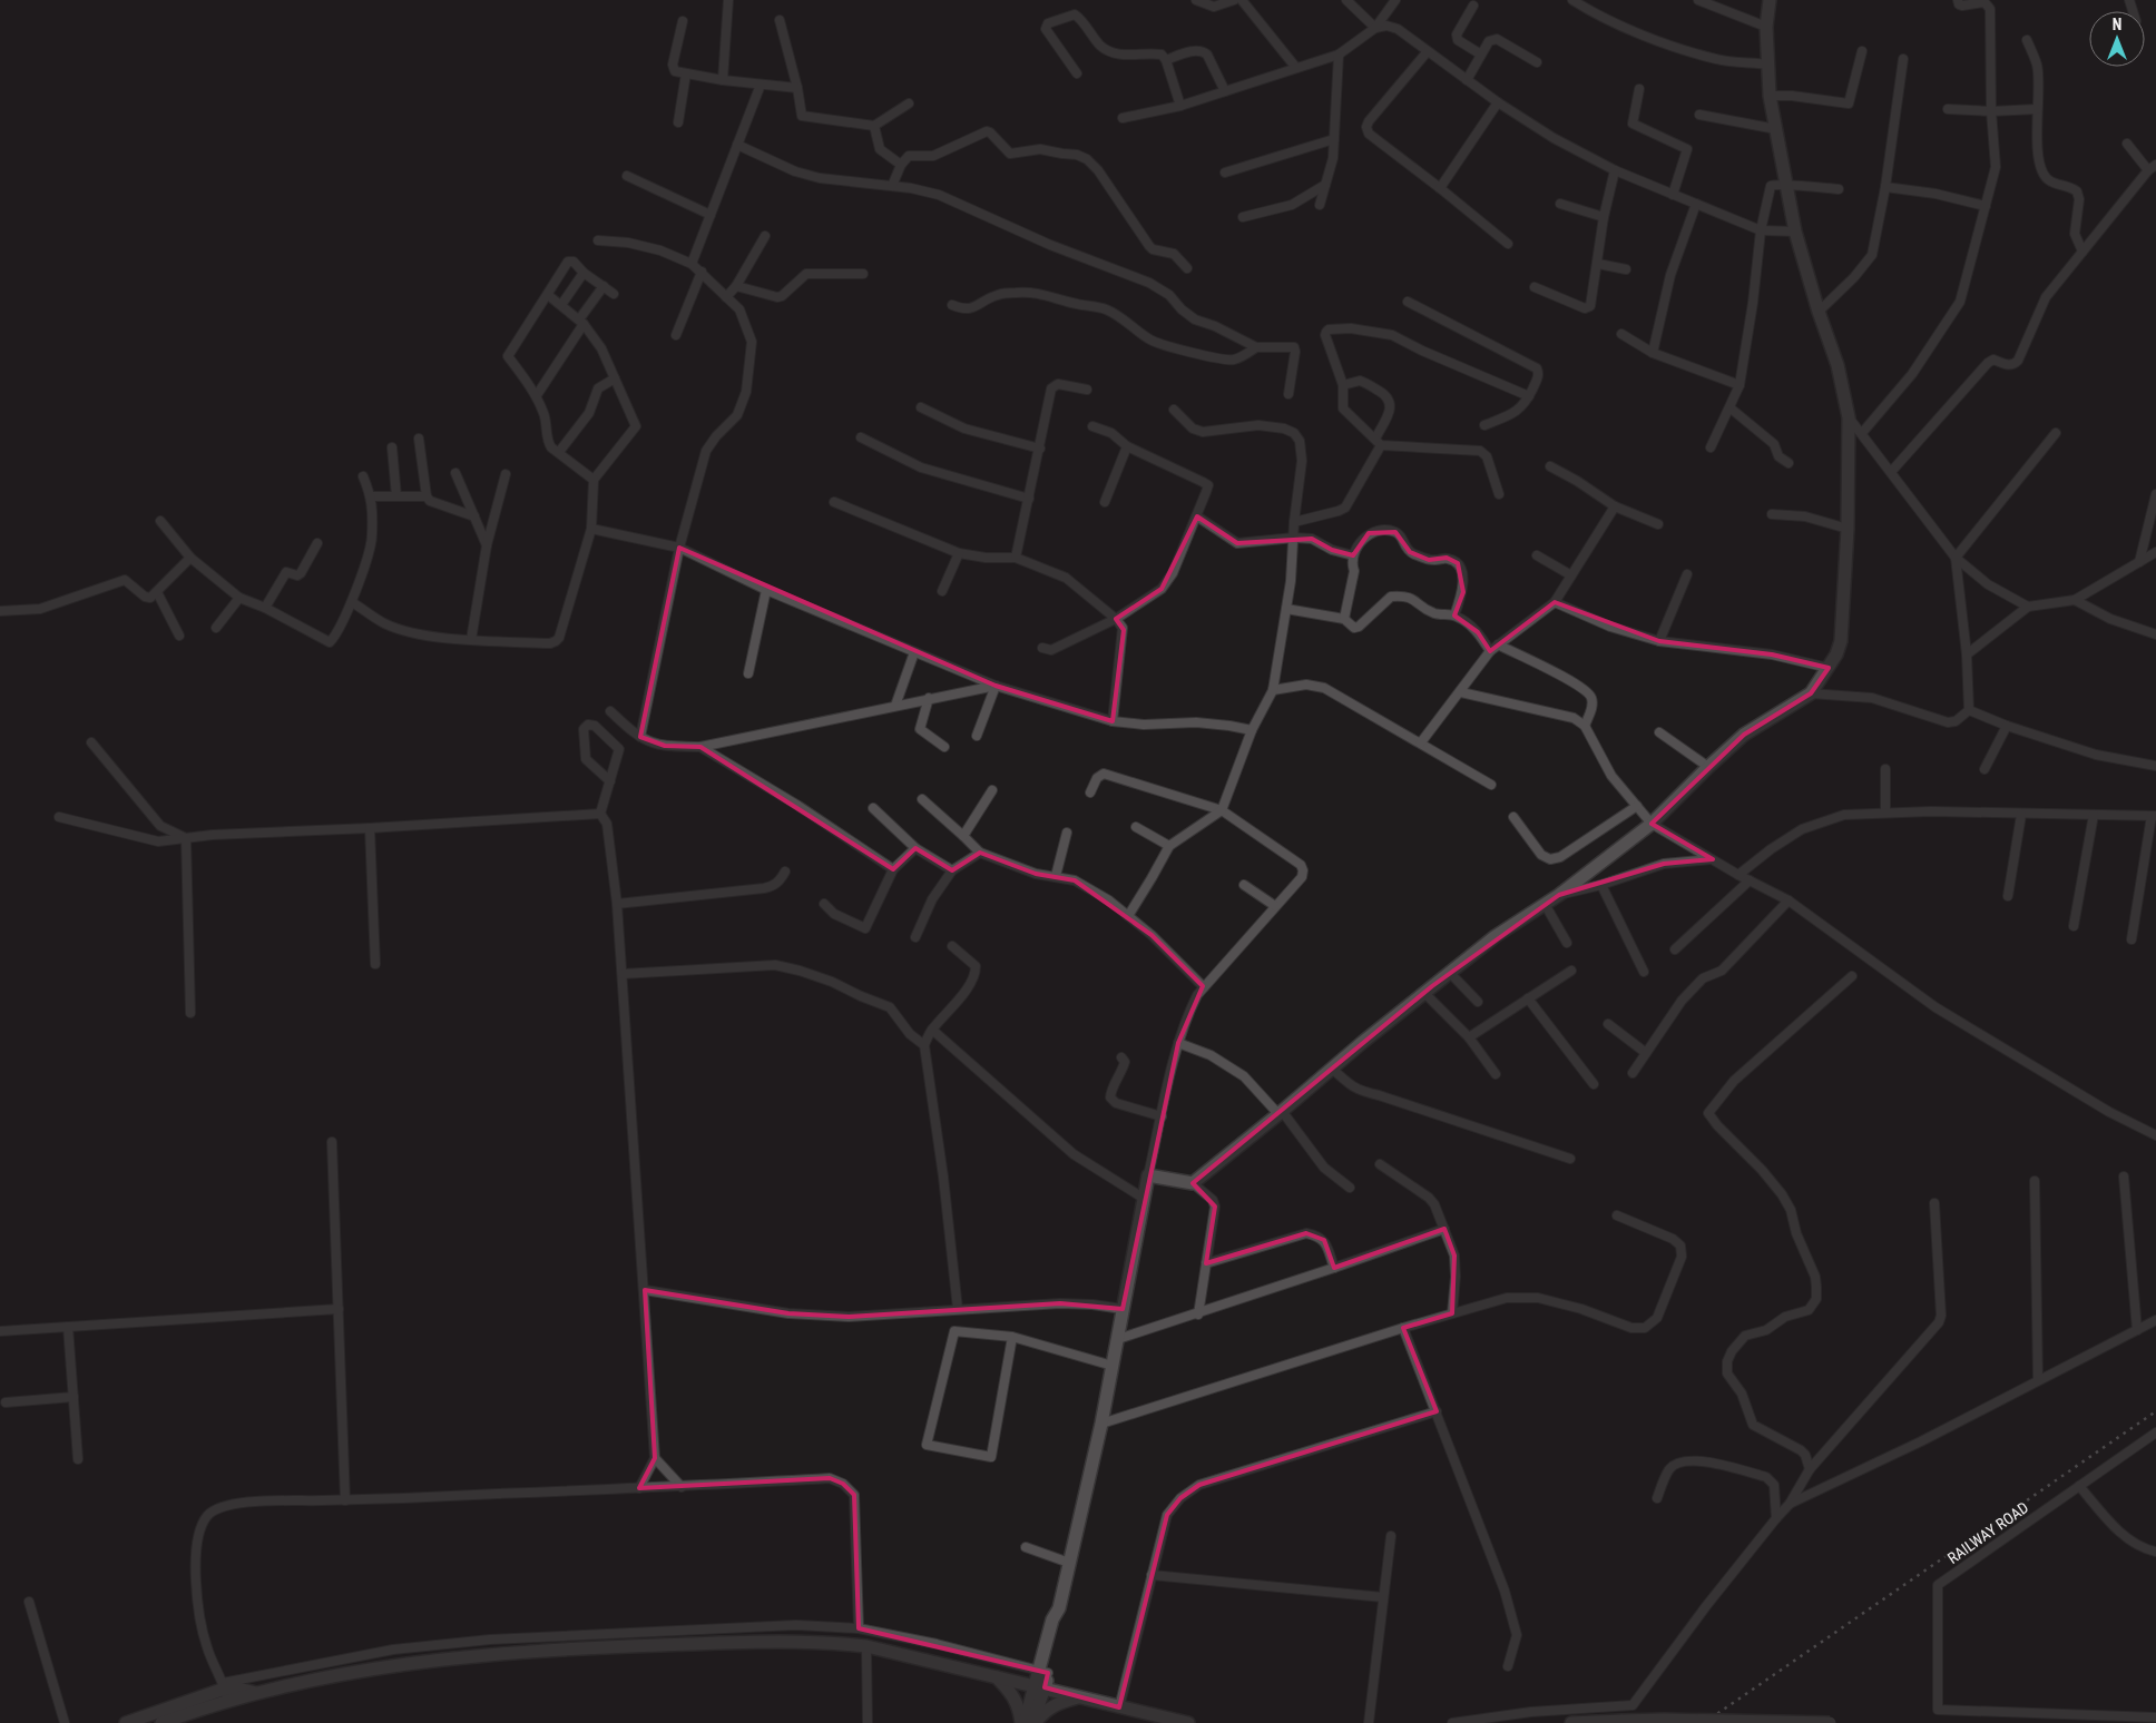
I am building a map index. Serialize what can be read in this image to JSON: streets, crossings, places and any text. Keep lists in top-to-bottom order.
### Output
{
  "streets": {
    "street": ["RAILWAY ROAD"]
  },
  "north": "top"
}
